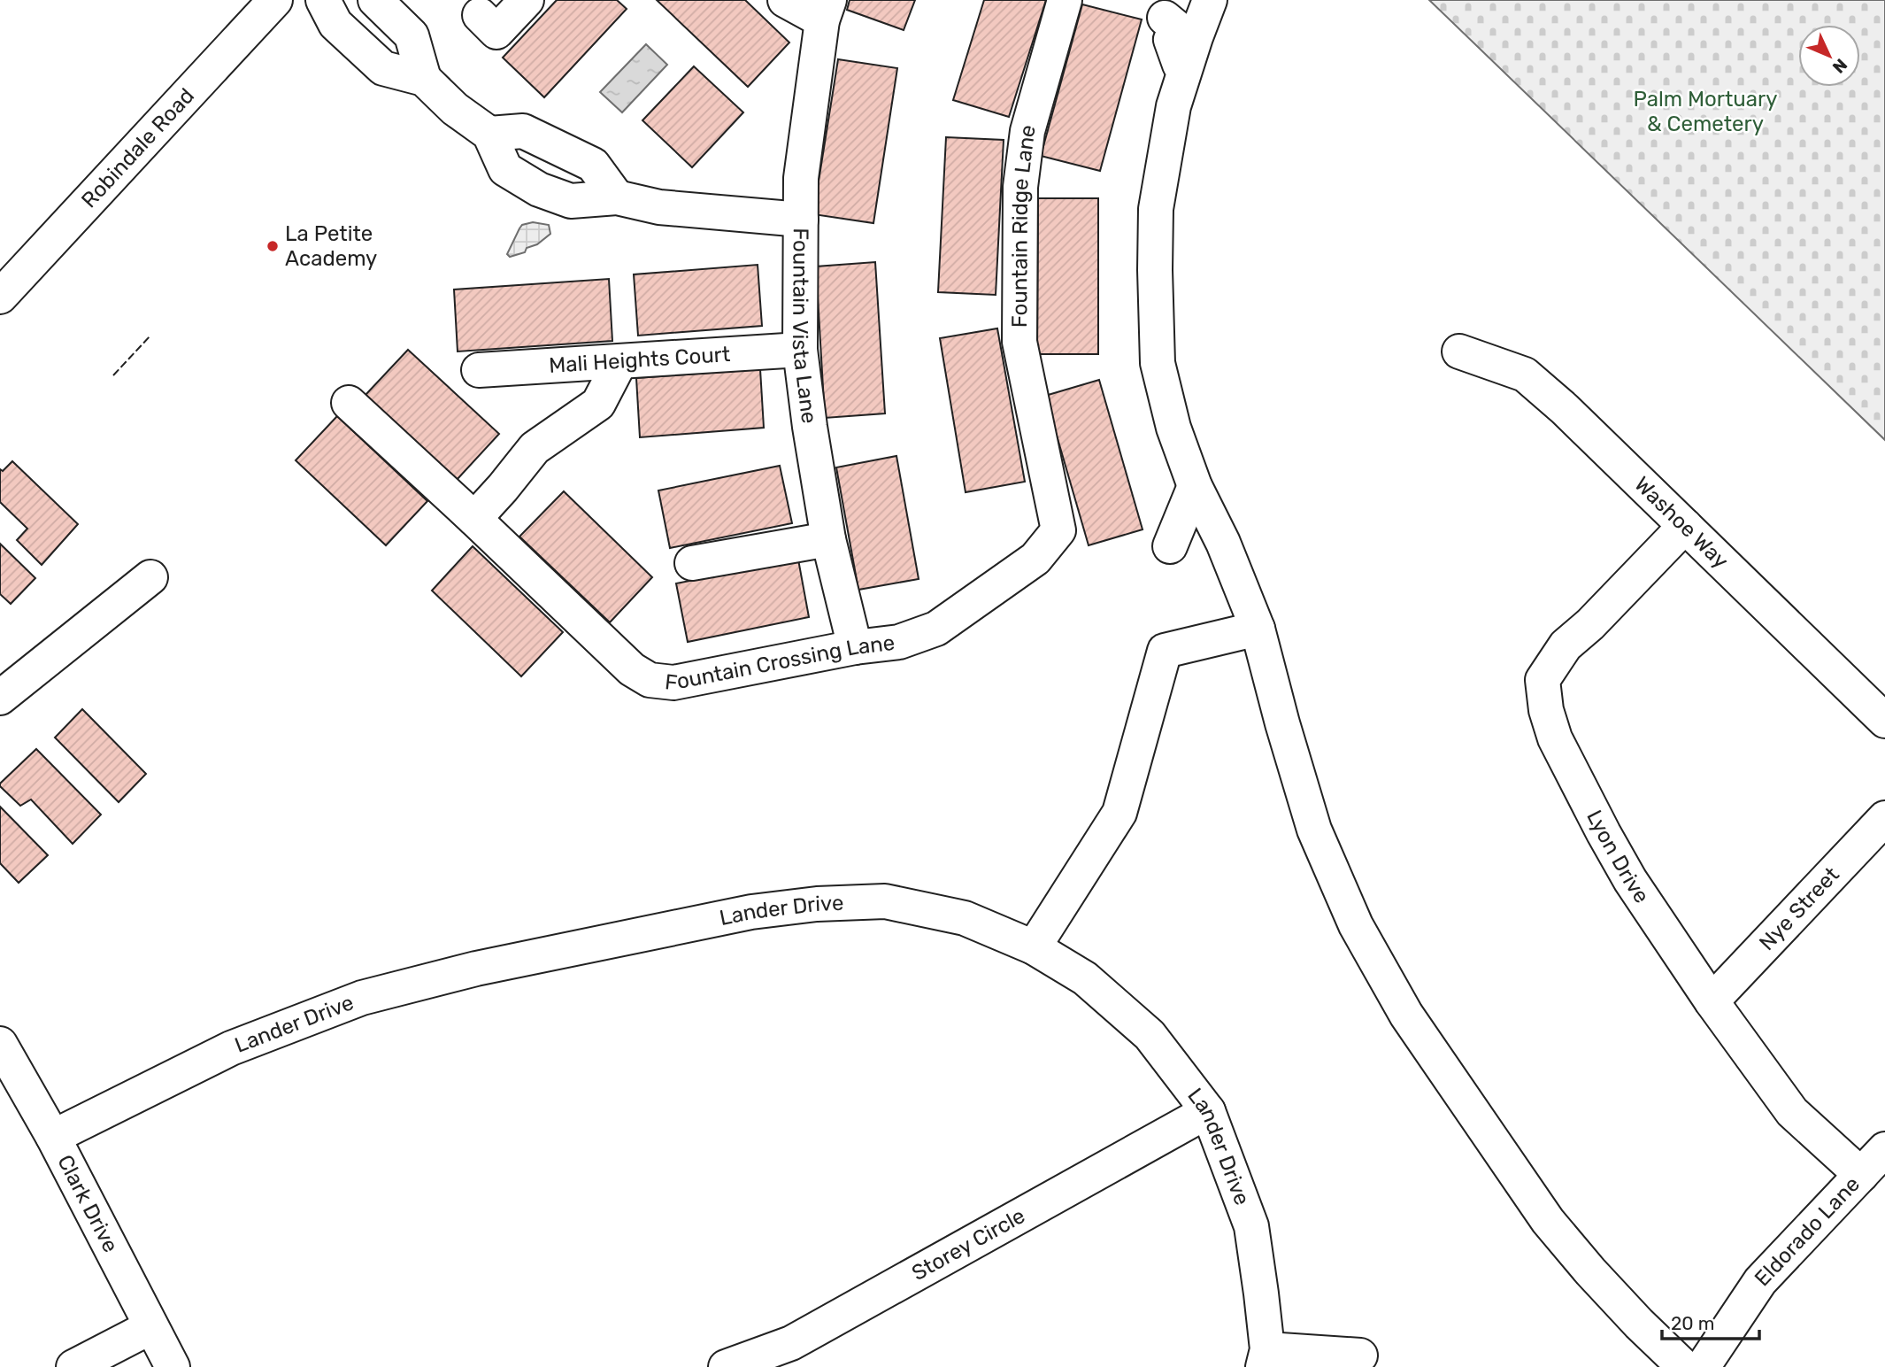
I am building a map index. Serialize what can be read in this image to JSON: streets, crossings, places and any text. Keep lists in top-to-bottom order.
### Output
{
  "streets": {
    "street": [
      "Robindale Road",
      "Fountain Ridge Lane",
      "Fountain Vista Lane",
      "Mali Heights Court",
      "Washoe Way",
      "Fountain Crossing Lane",
      "Lyon Drive",
      "Nye Street",
      "Lander Drive",
      "Clark Drive",
      "Eldorado Lane",
      "Storey Circle"
    ]
  },
  "crossings": [
    ["Fountain Ridge Lane", "Fountain Crossing Lane"],
    ["Fountain Vista Lane", "Mali Heights Court"],
    ["Fountain Vista Lane", "Fountain Crossing Lane"],
    ["Washoe Way", "Lyon Drive"],
    ["Lyon Drive", "Nye Street"],
    ["Lyon Drive", "Eldorado Lane"],
    ["Lander Drive", "Clark Drive"],
    ["Lander Drive", "Storey Circle"]
  ],
  "parks": ["Palm Mortuary & Cemetery"],
  "places": ["La Petite Academy"],
  "scale_bar": "20 m",
  "north": "bottom right"
}
